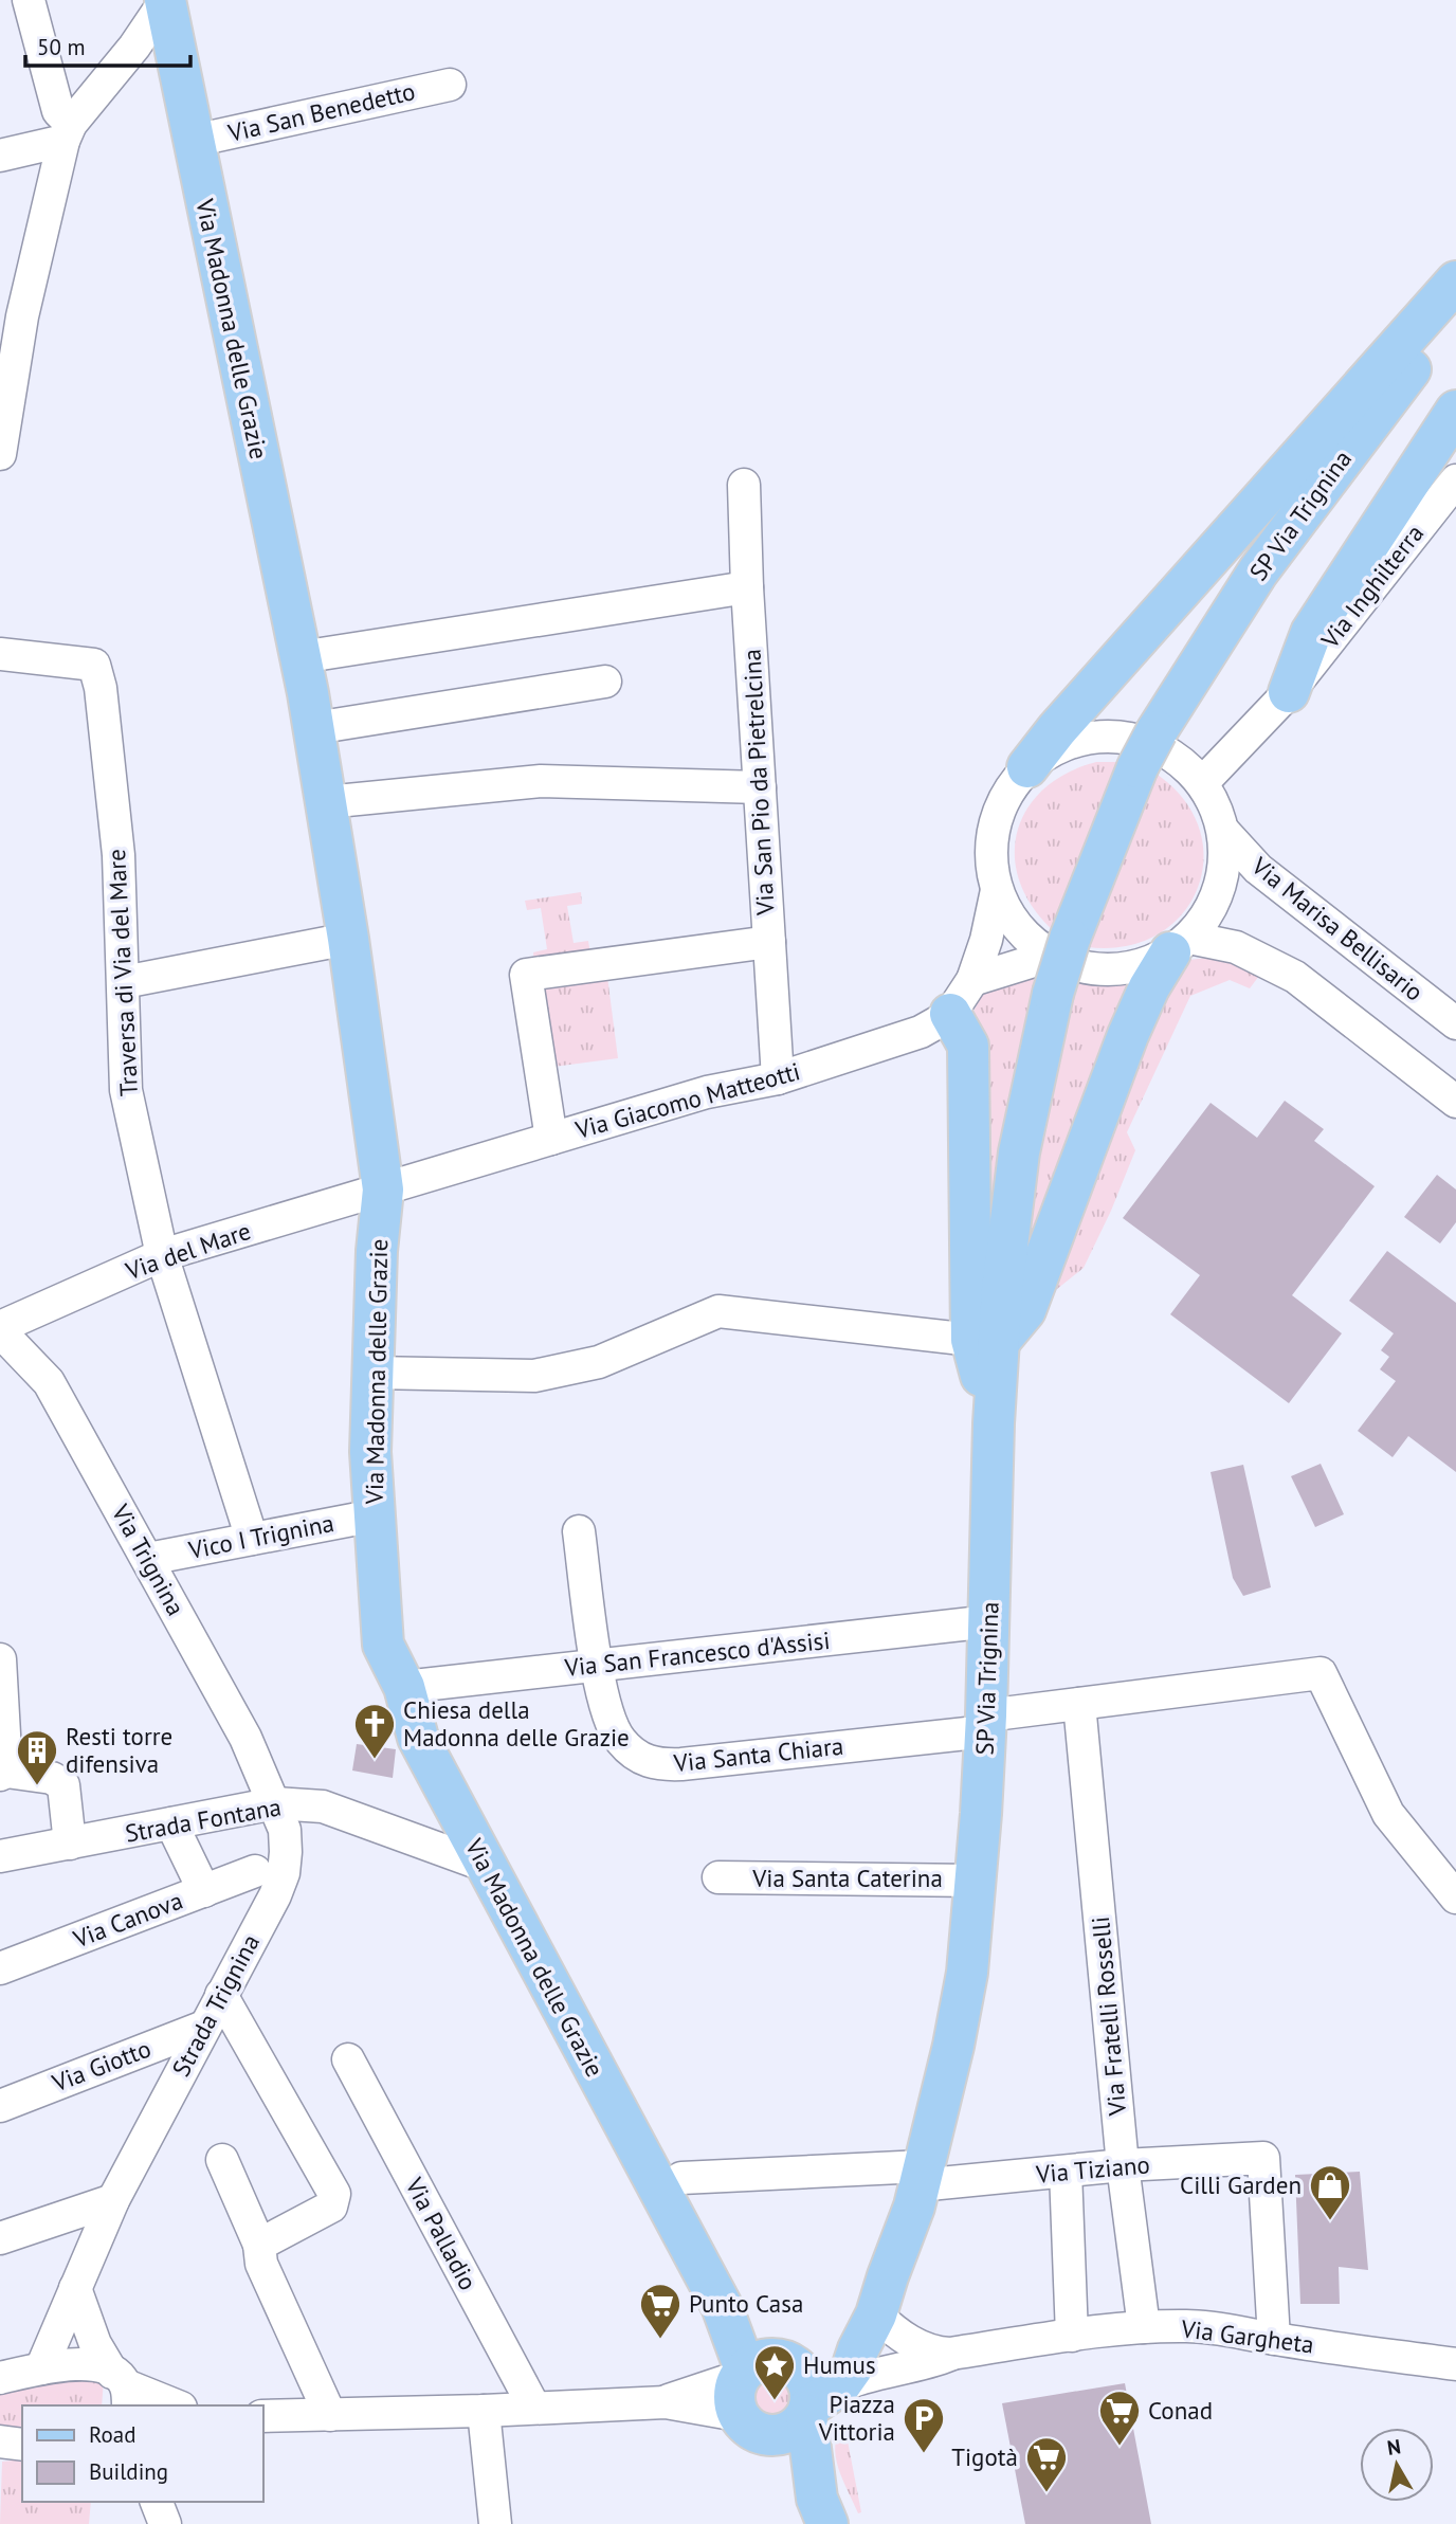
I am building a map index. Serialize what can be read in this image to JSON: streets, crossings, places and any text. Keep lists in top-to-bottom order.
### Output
{
  "streets": {
    "main road": ["Via Madonna delle Grazie", "SP Via Trignina"],
    "street": [
      "Via San Benedetto",
      "Via Inghilterra",
      "Via San Pio da Pietrelcina",
      "Via Marisa Bellisario",
      "Traversa di Via del Mare",
      "Via Giacomo Matteotti",
      "Via del Mare",
      "Vico I Trignina",
      "Via Trignina",
      "Via San Francesco d'Assisi",
      "Via Santa Chiara",
      "Strada Fontana",
      "Via Santa Caterina",
      "Via Canova",
      "Strada Trignina",
      "Via Fratelli Rosselli",
      "Via Giotto",
      "Via Tiziano",
      "Via Palladio",
      "Via Gargheta"
    ]
  },
  "crossings": [
    ["Via San Benedetto", "Via Madonna delle Grazie"],
    ["Via Madonna delle Grazie", "Via Giacomo Matteotti"],
    ["Via Madonna delle Grazie", "Via del Mare"],
    ["Via Madonna delle Grazie", "Vico I Trignina"],
    ["Via Madonna delle Grazie", "Via San Francesco d'Assisi"],
    ["Via Madonna delle Grazie", "Strada Fontana"],
    ["SP Via Trignina", "Via Inghilterra"],
    ["SP Via Trignina", "Via Marisa Bellisario"],
    ["SP Via Trignina", "Via Giacomo Matteotti"],
    ["SP Via Trignina", "Via San Francesco d'Assisi"],
    ["SP Via Trignina", "Via Santa Chiara"],
    ["SP Via Trignina", "Via Santa Caterina"],
    ["SP Via Trignina", "Via Tiziano"],
    ["Via Inghilterra", "Via Marisa Bellisario"],
    ["Via Inghilterra", "Via Giacomo Matteotti"],
    ["Via San Pio da Pietrelcina", "Via Giacomo Matteotti"],
    ["Via Marisa Bellisario", "Via Giacomo Matteotti"],
    ["Traversa di Via del Mare", "Via del Mare"],
    ["Traversa di Via del Mare", "Vico I Trignina"],
    ["Via Giacomo Matteotti", "Via del Mare"],
    ["Via del Mare", "Via Trignina"],
    ["Vico I Trignina", "Via Trignina"],
    ["Via Trignina", "Strada Fontana"],
    ["Via Trignina", "Strada Trignina"],
    ["Via San Francesco d'Assisi", "Via Santa Chiara"],
    ["Via Santa Chiara", "Via Fratelli Rosselli"],
    ["Strada Fontana", "Strada Trignina"],
    ["Strada Trignina", "Via Giotto"],
    ["Via Fratelli Rosselli", "Via Tiziano"],
    ["Via Fratelli Rosselli", "Via Gargheta"],
    ["Via Tiziano", "Via Gargheta"]
  ],
  "places": {
    "church": ["Chiesa della Madonna delle Grazie"],
    "building": ["Resti torre difensiva"],
    "shop": ["Cilli Garden"],
    "supermarket": ["Punto Casa", "Conad", "Tigotà"],
    "place": ["Humus"],
    "parking": ["Piazza Vittoria"]
  },
  "legend": ["Road", "Building"],
  "scale_bar": "50 m",
  "north": "top"
}
